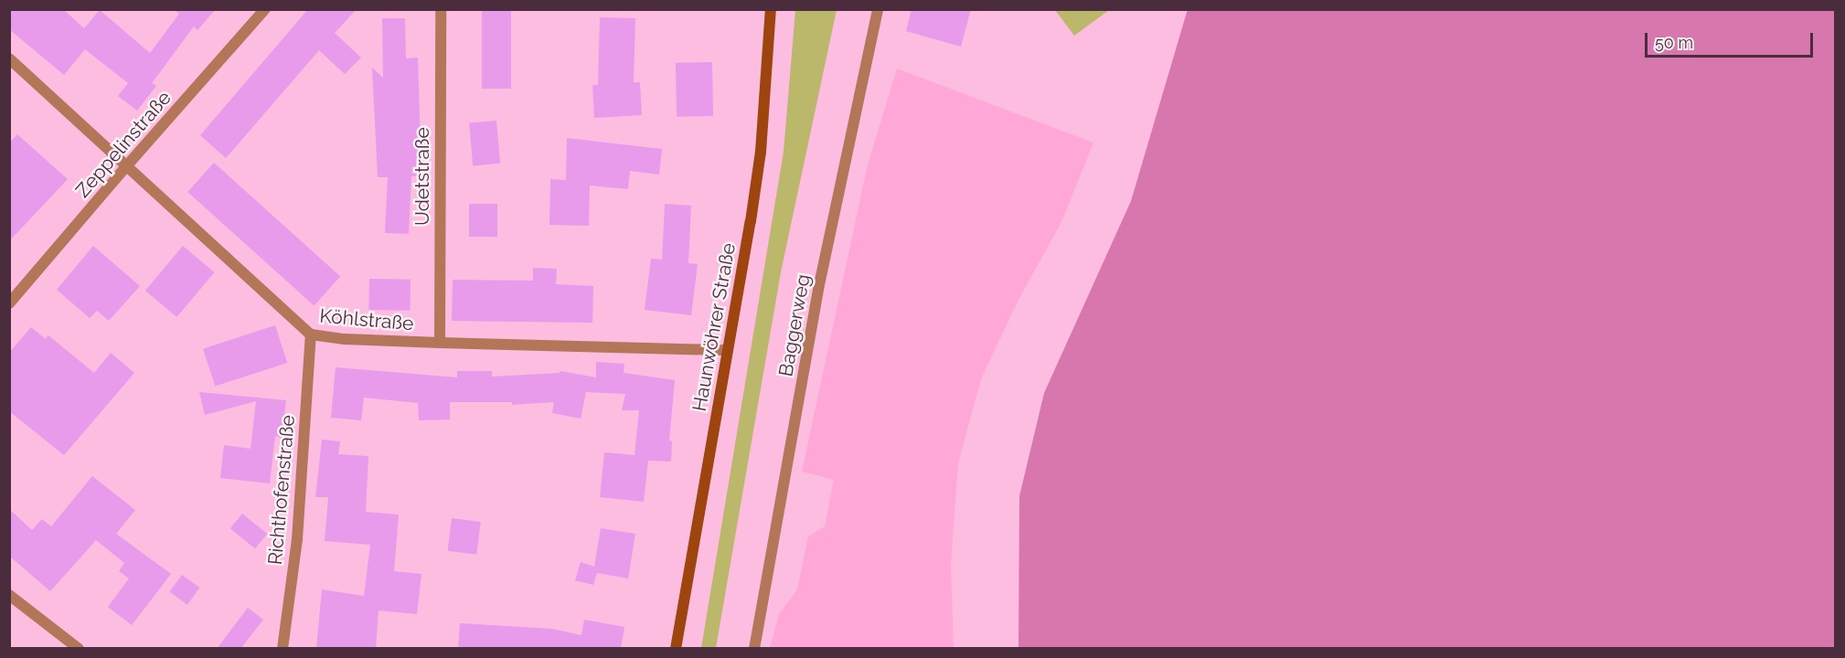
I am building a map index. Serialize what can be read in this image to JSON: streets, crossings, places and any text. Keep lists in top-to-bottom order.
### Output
{
  "streets": {
    "street": [
      "Zeppelinstraße",
      "Udetstraße",
      "Köhlstraße",
      "Baggerweg",
      "Haunwöhrer Straße",
      "Richthofenstraße"
    ]
  },
  "crossings": [
    ["Zeppelinstraße", "Köhlstraße"],
    ["Udetstraße", "Köhlstraße"],
    ["Köhlstraße", "Haunwöhrer Straße"],
    ["Köhlstraße", "Richthofenstraße"]
  ],
  "scale_bar": "50 m"
}
